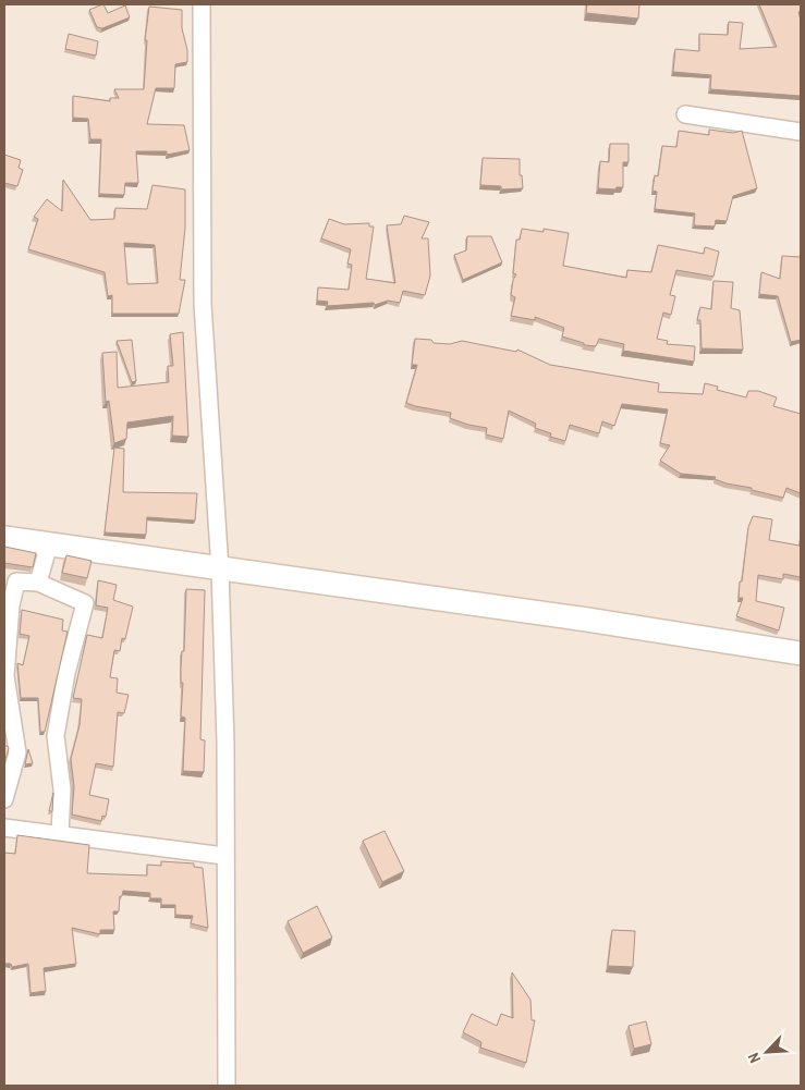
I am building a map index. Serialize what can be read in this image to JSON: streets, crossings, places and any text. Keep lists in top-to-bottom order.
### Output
{
  "north": "bottom left"
}
